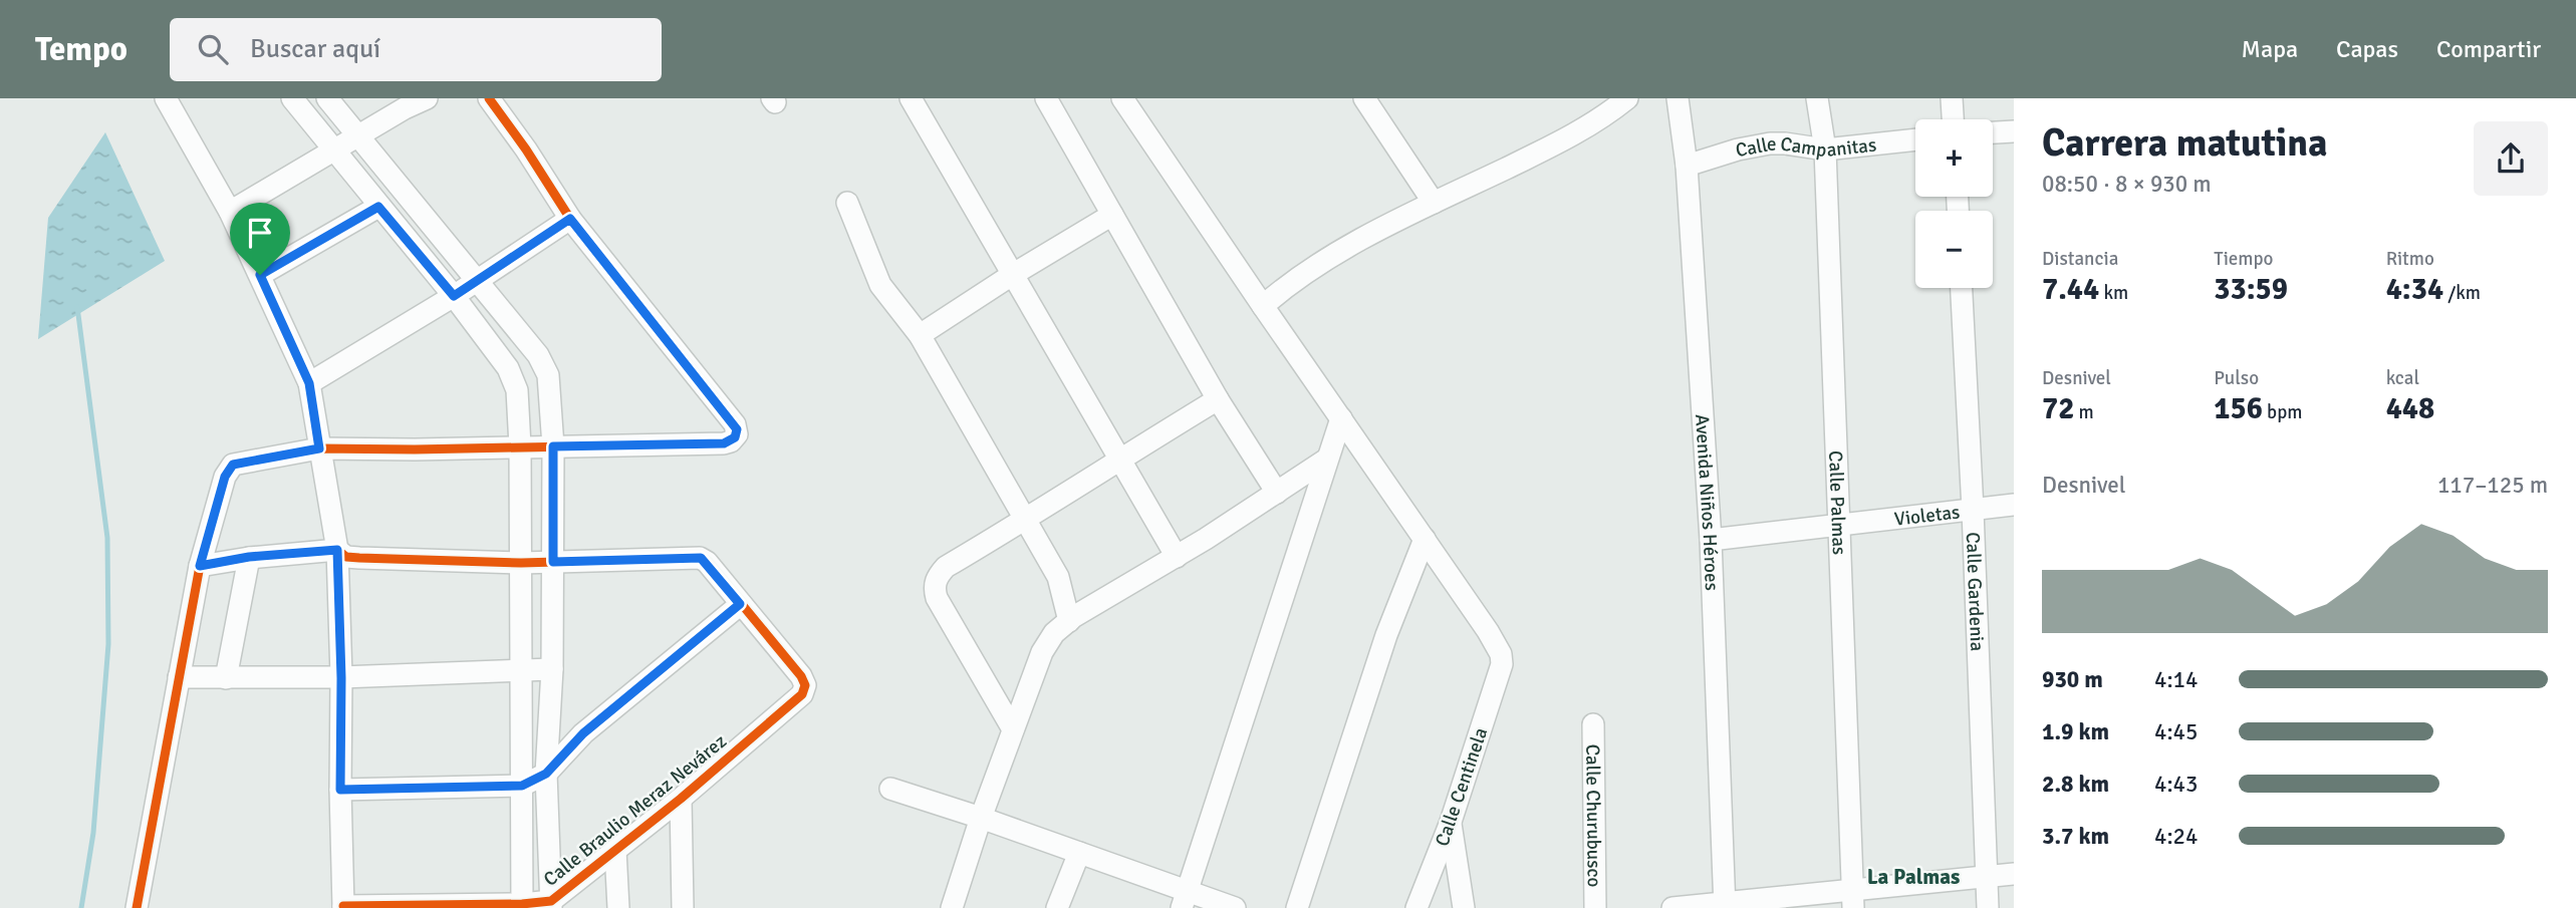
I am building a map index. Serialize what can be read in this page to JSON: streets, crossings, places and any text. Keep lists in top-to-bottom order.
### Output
{
  "streets": {
    "street": [
      "Calle Campanitas",
      "Avenida Niños Héroes",
      "Calle Palmas",
      "Violetas",
      "Calle Gardenia",
      "Calle Centinela",
      "Calle Braulio Meraz Nevárez",
      "Calle Churubusco"
    ]
  },
  "crossings": [
    ["Calle Campanitas", "Avenida Niños Héroes"],
    ["Calle Campanitas", "Calle Palmas"],
    ["Avenida Niños Héroes", "Violetas"],
    ["Calle Palmas", "Violetas"],
    ["Violetas", "Calle Gardenia"]
  ],
  "districts": ["La Palmas"],
  "page": {
    "header": "Tempo",
    "search": "Buscar aquí",
    "nav": ["Mapa", "Capas", "Compartir"],
    "heading": ["Carrera matutina", "08:50 · 8 × 930 m"],
    "map_buttons": ["+", "−"],
    "stats": [
      ["Distancia", "7.44 km"],
      ["Tiempo", "33:59"],
      ["Ritmo", "4:34 /km"],
      ["Desnivel", "72 m"],
      ["Pulso", "156 bpm"],
      ["kcal", "448"]
    ],
    "chart": ["Desnivel", "117–125 m"],
    "list": [
      {
        "name": "930 m",
        "note": "4:14"
      },
      {
        "name": "1.9 km",
        "note": "4:45"
      },
      {
        "name": "2.8 km",
        "note": "4:43"
      },
      {
        "name": "3.7 km",
        "note": "4:24"
      }
    ]
  }
}
